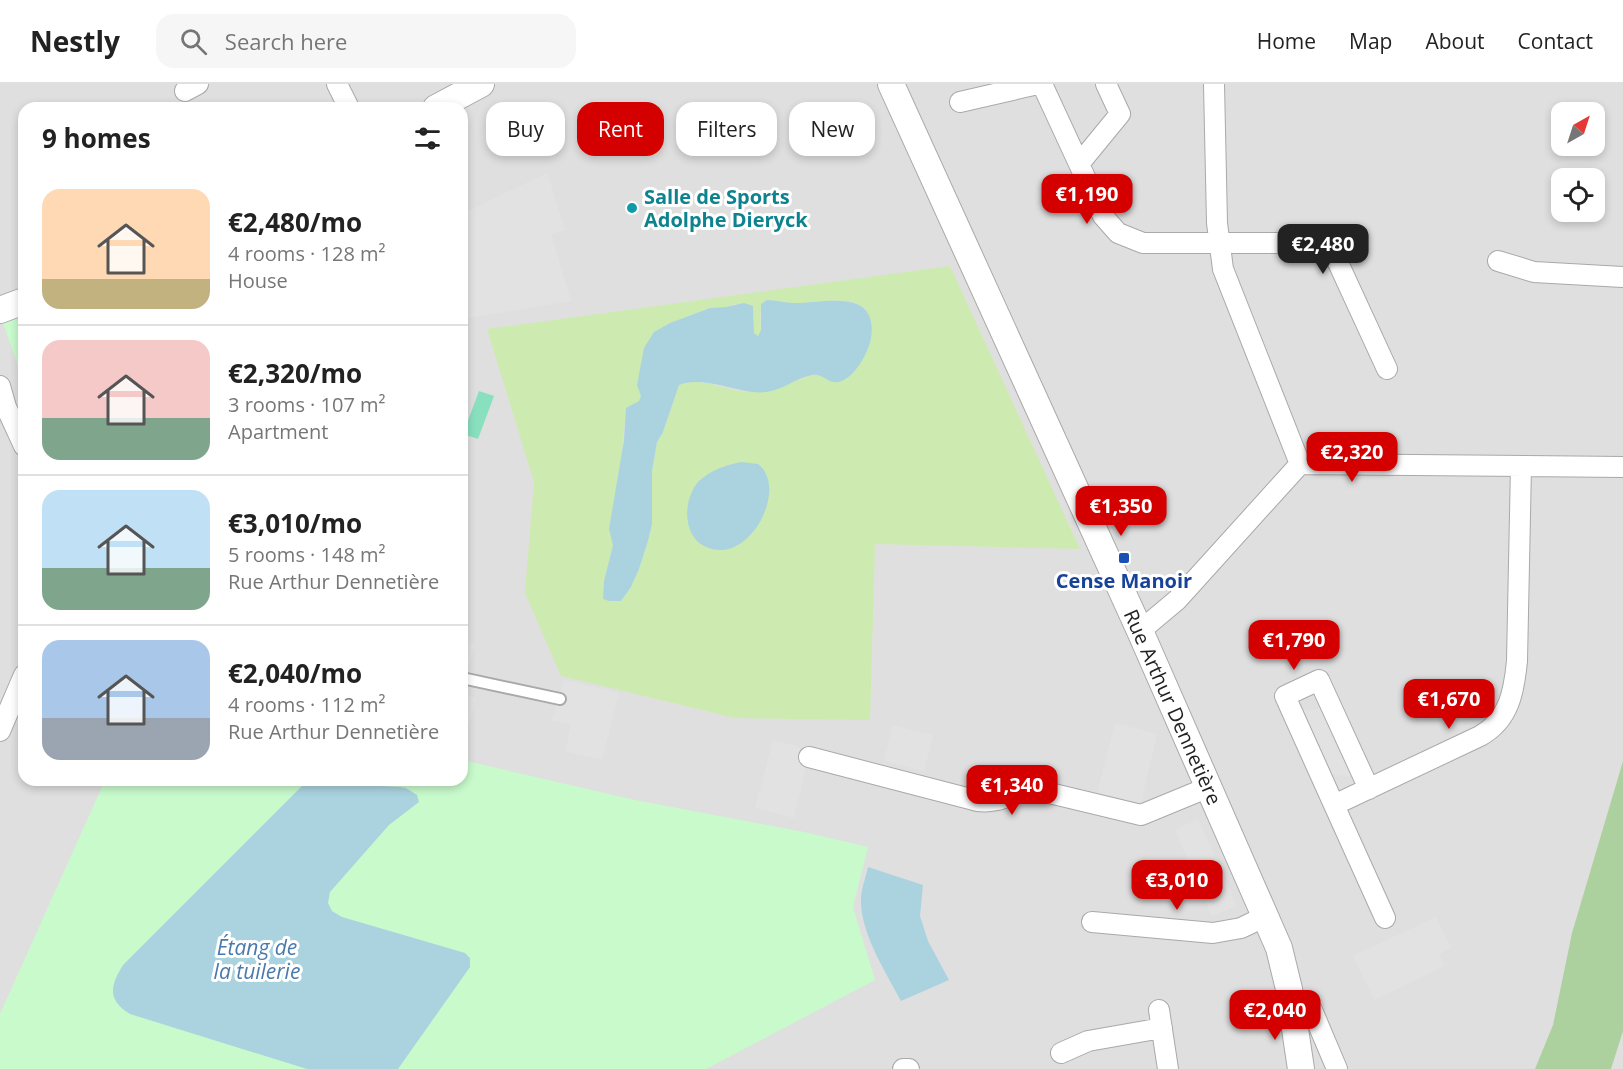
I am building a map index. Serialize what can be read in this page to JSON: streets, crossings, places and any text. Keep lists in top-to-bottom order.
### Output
{
  "streets": {
    "street": ["Rue Arthur Dennetière"]
  },
  "water": ["Étang de la tuilerie"],
  "places": {
    "other": ["Salle de Sports Adolphe Dieryck"],
    "transit": ["Cense Manoir"]
  },
  "north": "top right",
  "page": {
    "header": "Nestly",
    "search": "Search here",
    "nav": [
      "Home",
      "Map",
      "About",
      "Contact"
    ],
    "chip": [
      "Buy",
      "Rent",
      "Filters",
      "New"
    ],
    "heading": "9 homes",
    "price": [
      "€1,190",
      "€2,480",
      "€2,320",
      "€1,350",
      "€1,790",
      "€1,670",
      "€1,340",
      "€3,010",
      "€2,040"
    ],
    "list": [
      {
        "name": "€2,480/mo",
        "note": "4 rooms · 128 m² · House"
      },
      {
        "name": "€2,320/mo",
        "note": "3 rooms · 107 m² · Apartment"
      },
      {
        "name": "€3,010/mo",
        "note": "5 rooms · 148 m² · Rue Arthur Dennetière"
      },
      {
        "name": "€2,040/mo",
        "note": "4 rooms · 112 m² · Rue Arthur Dennetière"
      }
    ]
  }
}
